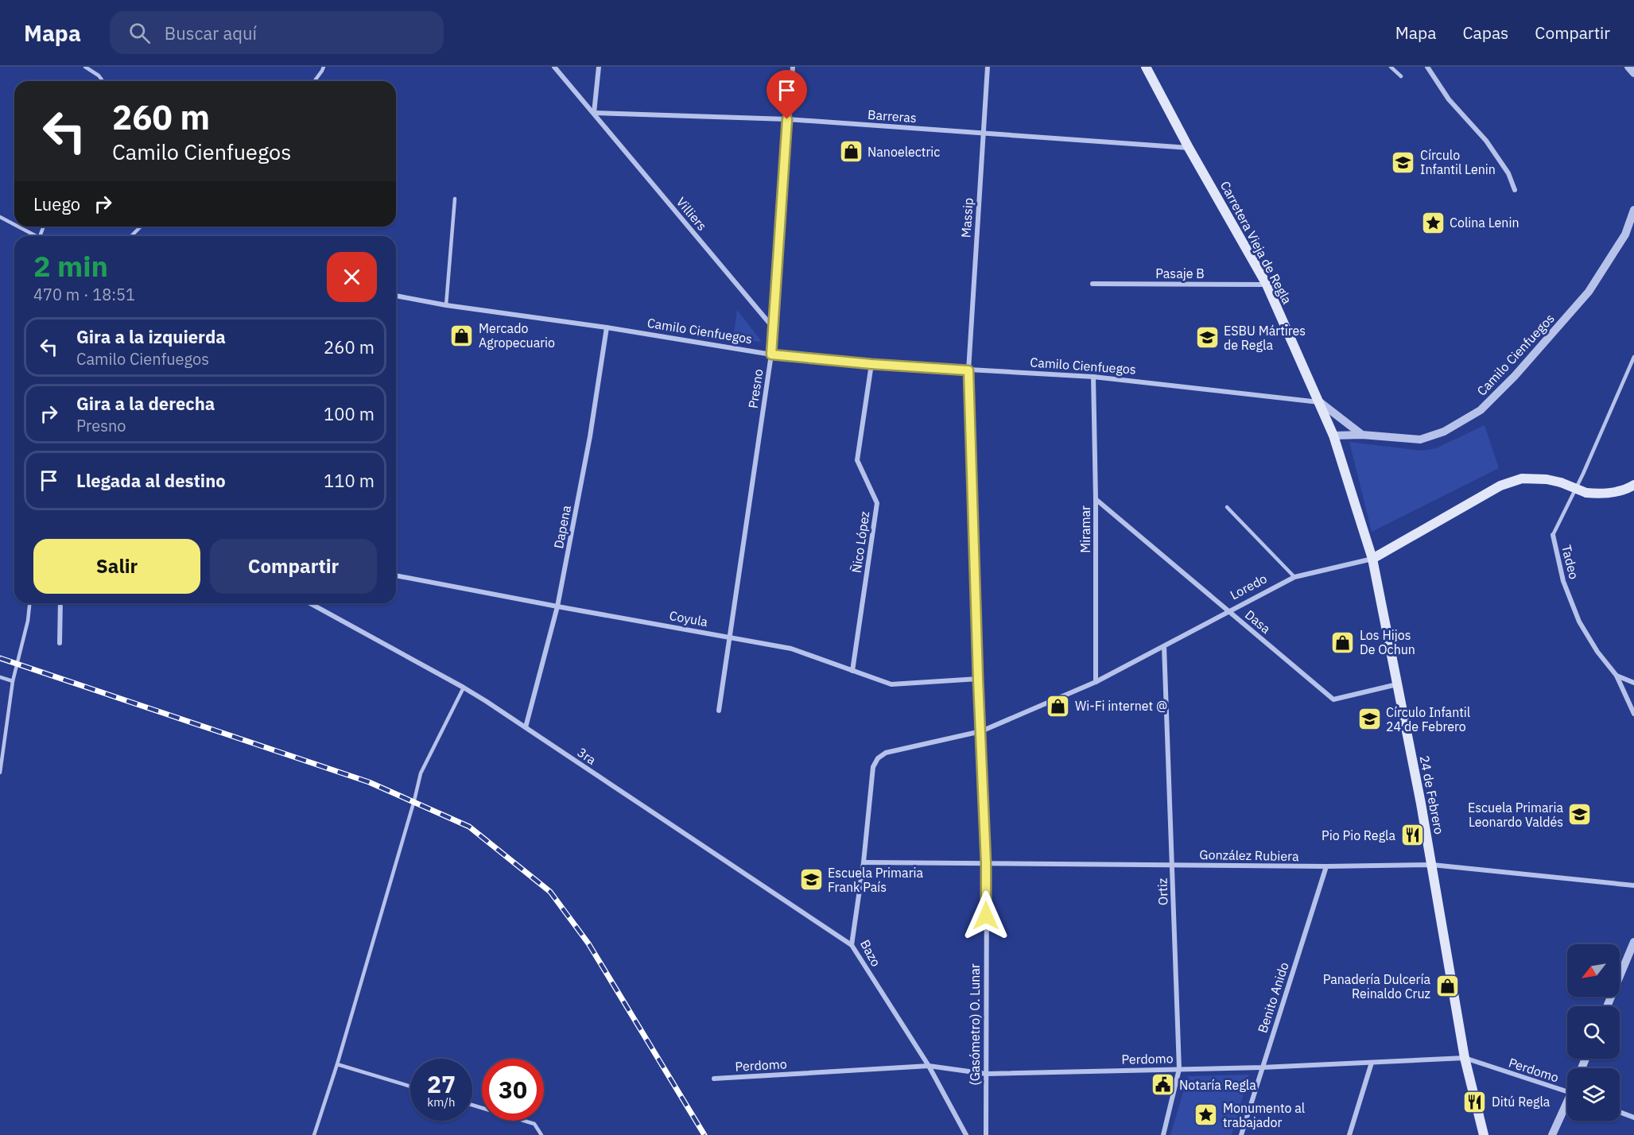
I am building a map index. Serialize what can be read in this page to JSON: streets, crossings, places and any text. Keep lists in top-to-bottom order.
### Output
{
  "streets": {
    "main road": ["Carretera Vieja de Regla", "Loredo", "24 de Febrero"],
    "street": [
      "Barreras",
      "Villiers",
      "Massip",
      "Pasaje B",
      "Camilo Cienfuegos",
      "Presno",
      "Dapena",
      "Miramar",
      "Ñico López",
      "Tadeo",
      "Coyula",
      "Dasa",
      "3ra",
      "González Rubiera",
      "Ortiz",
      "Bazo",
      "Benito Anido",
      "(Gasómetro) O. Lunar",
      "Perdomo"
    ]
  },
  "crossings": [
    ["Barreras", "Villiers"],
    ["Barreras", "Massip"],
    ["Barreras", "Carretera Vieja de Regla"],
    ["Barreras", "Presno"],
    ["Villiers", "Presno"],
    ["Massip", "Camilo Cienfuegos"],
    ["Massip", "(Gasómetro) O. Lunar"],
    ["Carretera Vieja de Regla", "Pasaje B"],
    ["Carretera Vieja de Regla", "Camilo Cienfuegos"],
    ["Carretera Vieja de Regla", "24 de Febrero"],
    ["Camilo Cienfuegos", "Presno"],
    ["Camilo Cienfuegos", "Dapena"],
    ["Camilo Cienfuegos", "Miramar"],
    ["Camilo Cienfuegos", "Ñico López"],
    ["Camilo Cienfuegos", "24 de Febrero"],
    ["Camilo Cienfuegos", "(Gasómetro) O. Lunar"],
    ["Presno", "Coyula"],
    ["Dapena", "Coyula"],
    ["Dapena", "3ra"],
    ["Miramar", "Loredo"],
    ["Miramar", "Dasa"],
    ["Ñico López", "Coyula"],
    ["Loredo", "Dasa"],
    ["Loredo", "24 de Febrero"],
    ["Loredo", "Ortiz"],
    ["Loredo", "Bazo"],
    ["Loredo", "(Gasómetro) O. Lunar"],
    ["Coyula", "(Gasómetro) O. Lunar"],
    ["Dasa", "24 de Febrero"],
    ["3ra", "Bazo"],
    ["24 de Febrero", "González Rubiera"],
    ["24 de Febrero", "Perdomo"],
    ["González Rubiera", "Ortiz"],
    ["González Rubiera", "Bazo"],
    ["González Rubiera", "Benito Anido"],
    ["González Rubiera", "(Gasómetro) O. Lunar"],
    ["Ortiz", "Perdomo"],
    ["Bazo", "Perdomo"],
    ["Benito Anido", "Perdomo"],
    ["(Gasómetro) O. Lunar", "Perdomo"]
  ],
  "places": {
    "shop": [
      "Nanoelectric",
      "Mercado Agropecuario",
      "Los Hijos De Ochun",
      "Wi-Fi internet @",
      "Panadería Dulcería Reinaldo Cruz"
    ],
    "school or university": [
      "Círculo Infantil Lenin",
      "ESBU Mártires de Regla",
      "Círculo Infantil 24 de Febrero",
      "Escuela Primaria Leonardo Valdés",
      "Escuela Primaria Frank País"
    ],
    "place": ["Colina Lenin", "Monumento al trabajador"],
    "restaurant": ["Pio Pio Regla", "Ditú Regla"],
    "public building": ["Notaría Regla"]
  },
  "north": "bottom left",
  "page": {
    "header": "Mapa",
    "search": "Buscar aquí",
    "nav": ["Mapa", "Capas", "Compartir"],
    "turn": ["260 m", "Camilo Cienfuegos"],
    "then": "Luego",
    "heading": ["2 min", "470 m · 18:51"],
    "list": [
      {
        "name": "Gira a la izquierda",
        "note": "Camilo Cienfuegos",
        "value": "260 m"
      },
      {
        "name": "Gira a la derecha",
        "note": "Presno",
        "value": "100 m"
      },
      {
        "name": "Llegada al destino",
        "value": "110 m"
      }
    ],
    "buttons": ["Salir", "Compartir"],
    "speed": "27 km/h",
    "limit": "30"
  }
}
